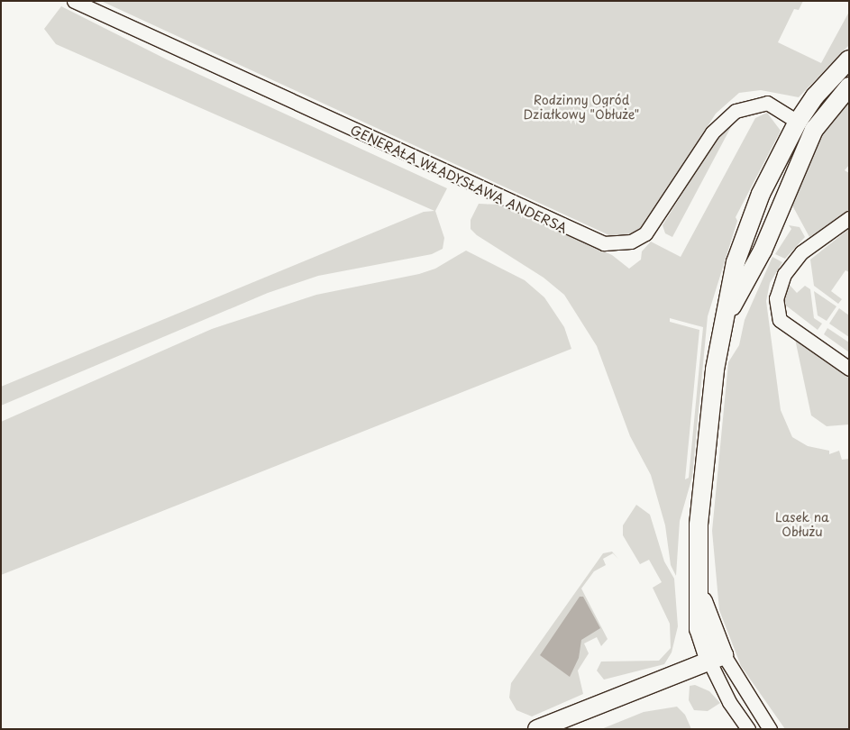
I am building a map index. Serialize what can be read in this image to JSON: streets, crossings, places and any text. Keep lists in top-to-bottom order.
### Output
{
  "streets": {
    "street": ["GENERAŁA WŁADYSŁAWA ANDERSA"]
  },
  "parks": ["Rodzinny Ogród Działkowy \"Obłuże\"", "Lasek na Obłużu"]
}
